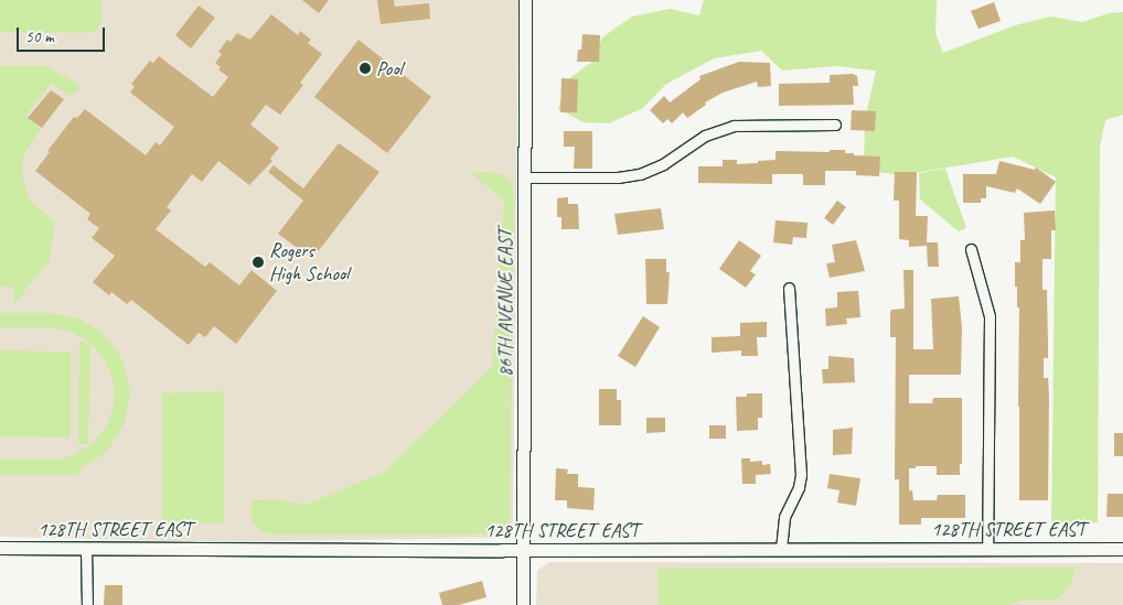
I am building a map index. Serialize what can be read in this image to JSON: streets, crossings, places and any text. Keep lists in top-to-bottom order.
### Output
{
  "streets": {
    "street": ["86TH AVENUE EAST", "128TH STREET EAST"]
  },
  "crossings": [
    ["86TH AVENUE EAST", "128TH STREET EAST"]
  ],
  "places": ["Pool", "Rogers High School"],
  "scale_bar": "50 m"
}
